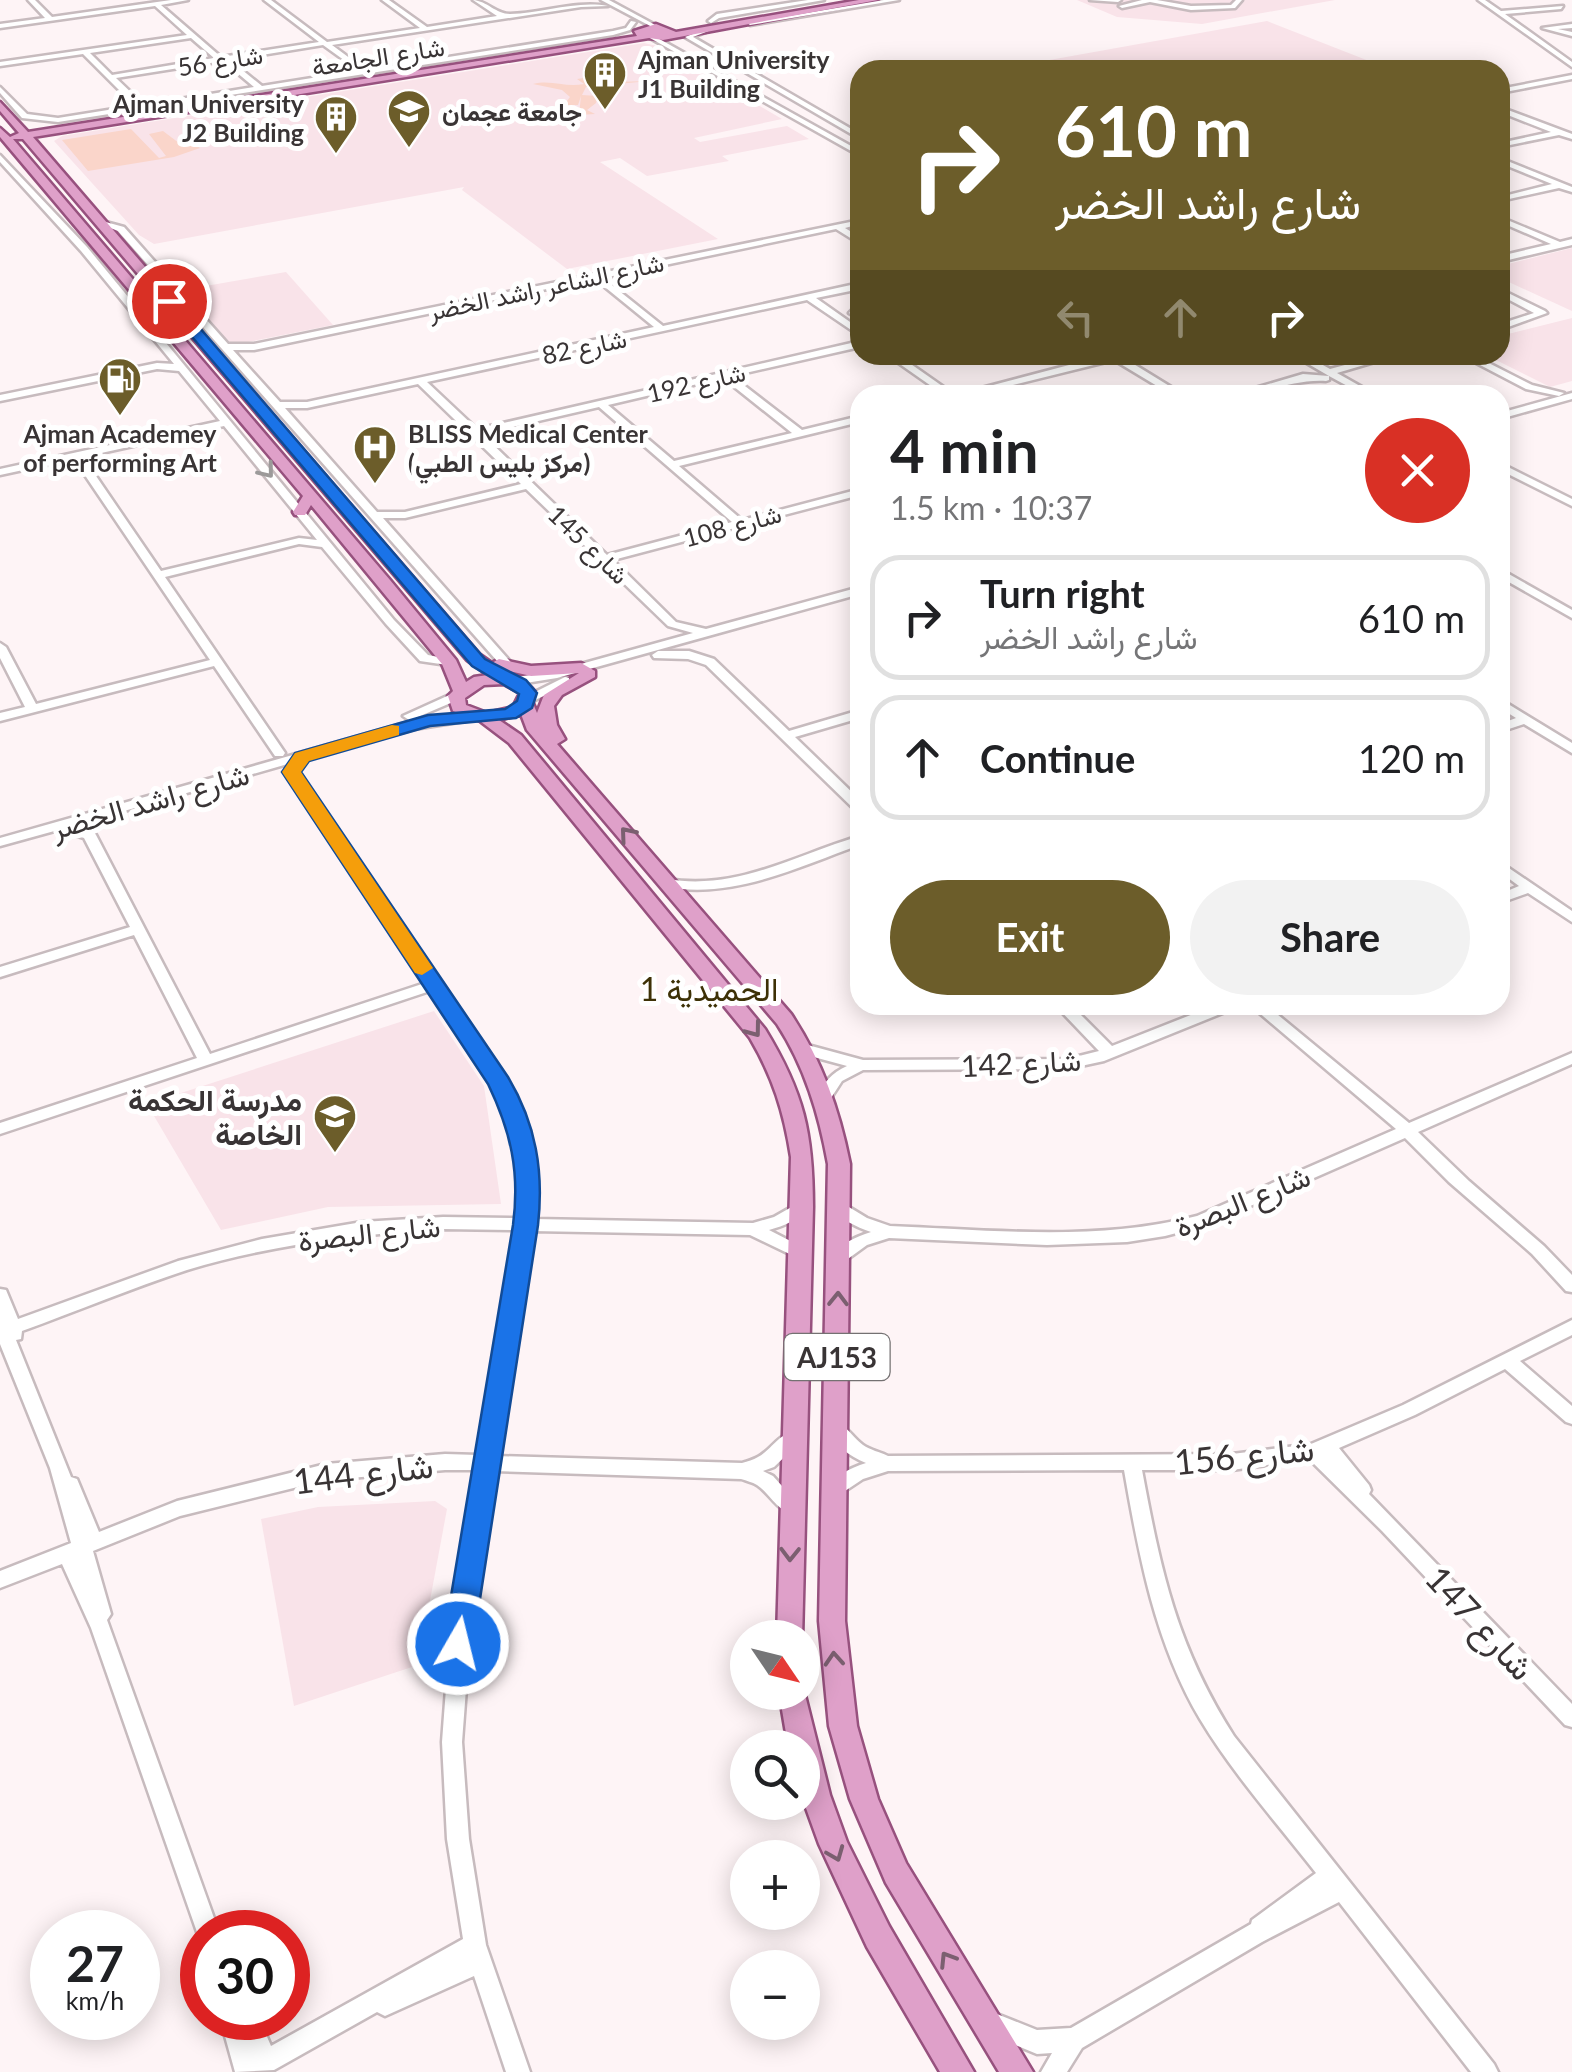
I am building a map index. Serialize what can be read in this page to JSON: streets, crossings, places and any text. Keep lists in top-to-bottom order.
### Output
{
  "streets": {
    "main road": ["شارع الجامعة", "AJ153"],
    "street": [
      "شارع 56",
      "شارع الشاعر راشد الخضر",
      "شارع 82",
      "شارع 192",
      "شارع 108",
      "شارع 145",
      "شارع راشد الخضر",
      "شارع 142",
      "شارع البصرة",
      "شارع 156",
      "شارع 144",
      "شارع 147"
    ]
  },
  "crossings": [
    ["شارع 82", "شارع 145"],
    ["شارع 192", "شارع 145"],
    ["شارع 108", "شارع 145"],
    ["شارع راشد الخضر", "AJ153"],
    ["شارع 142", "AJ153"],
    ["شارع البصرة", "AJ153"],
    ["AJ153", "شارع 156"],
    ["شارع 156", "شارع 147"]
  ],
  "districts": ["الحميدية 1"],
  "places": {
    "building": ["Ajman University J1 Building", "Ajman University J2 Building"],
    "school or university": ["جامعة عجمان", "مدرسة الحكمة الخاصة"],
    "fuel station": ["Ajman Academey of performing Art"],
    "hospital": ["BLISS Medical Center (مركز بليس الطبي)"]
  },
  "north": "bottom right",
  "page": {
    "turn": ["610 m", "شارع راشد الخضر"],
    "heading": ["4 min", "1.5 km · 10:37"],
    "list": [
      {
        "name": "Turn right",
        "note": "شارع راشد الخضر",
        "value": "610 m"
      },
      {
        "name": "Continue",
        "value": "120 m"
      }
    ],
    "buttons": ["Exit", "Share"],
    "map_buttons": ["+", "−"],
    "speed": "27 km/h",
    "limit": "30"
  }
}
